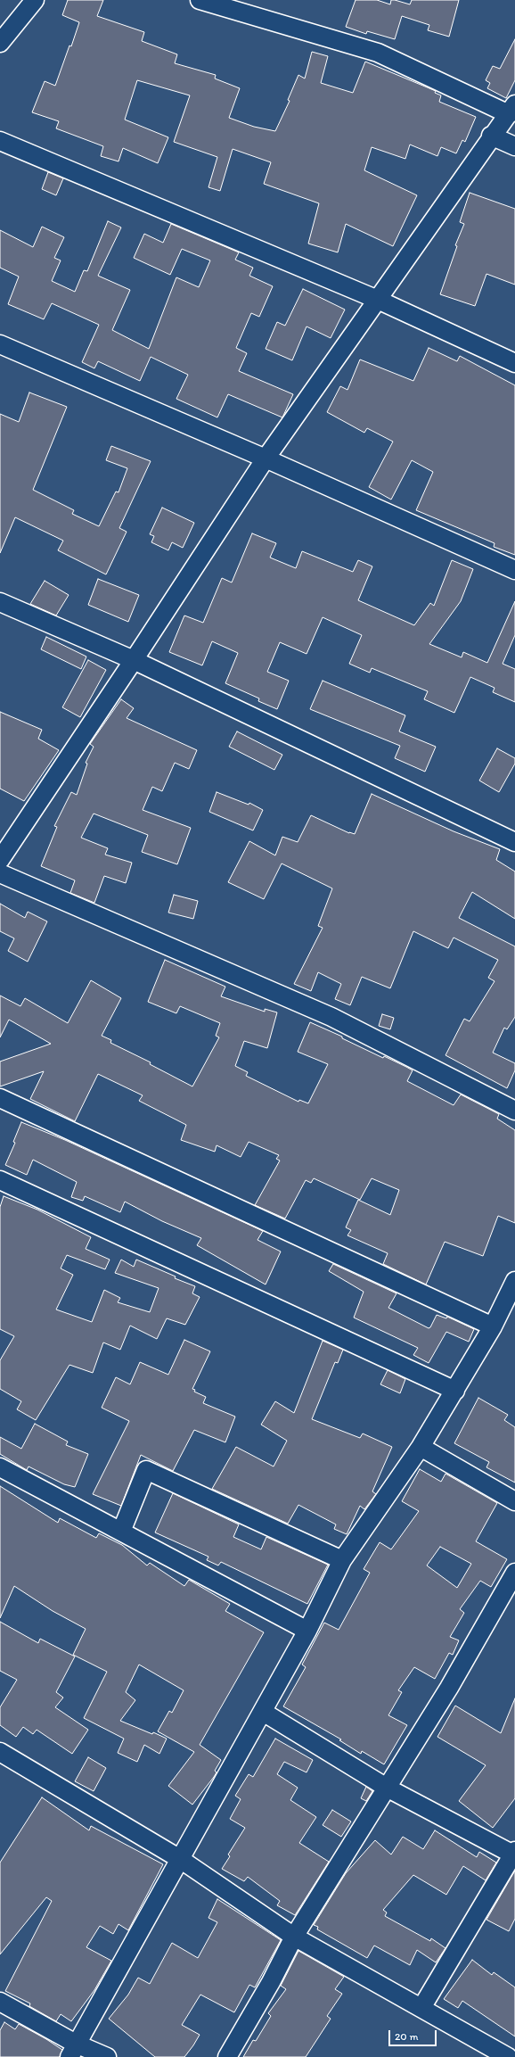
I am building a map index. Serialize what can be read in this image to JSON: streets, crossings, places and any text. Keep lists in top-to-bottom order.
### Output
{
  "scale_bar": "20 m"
}
